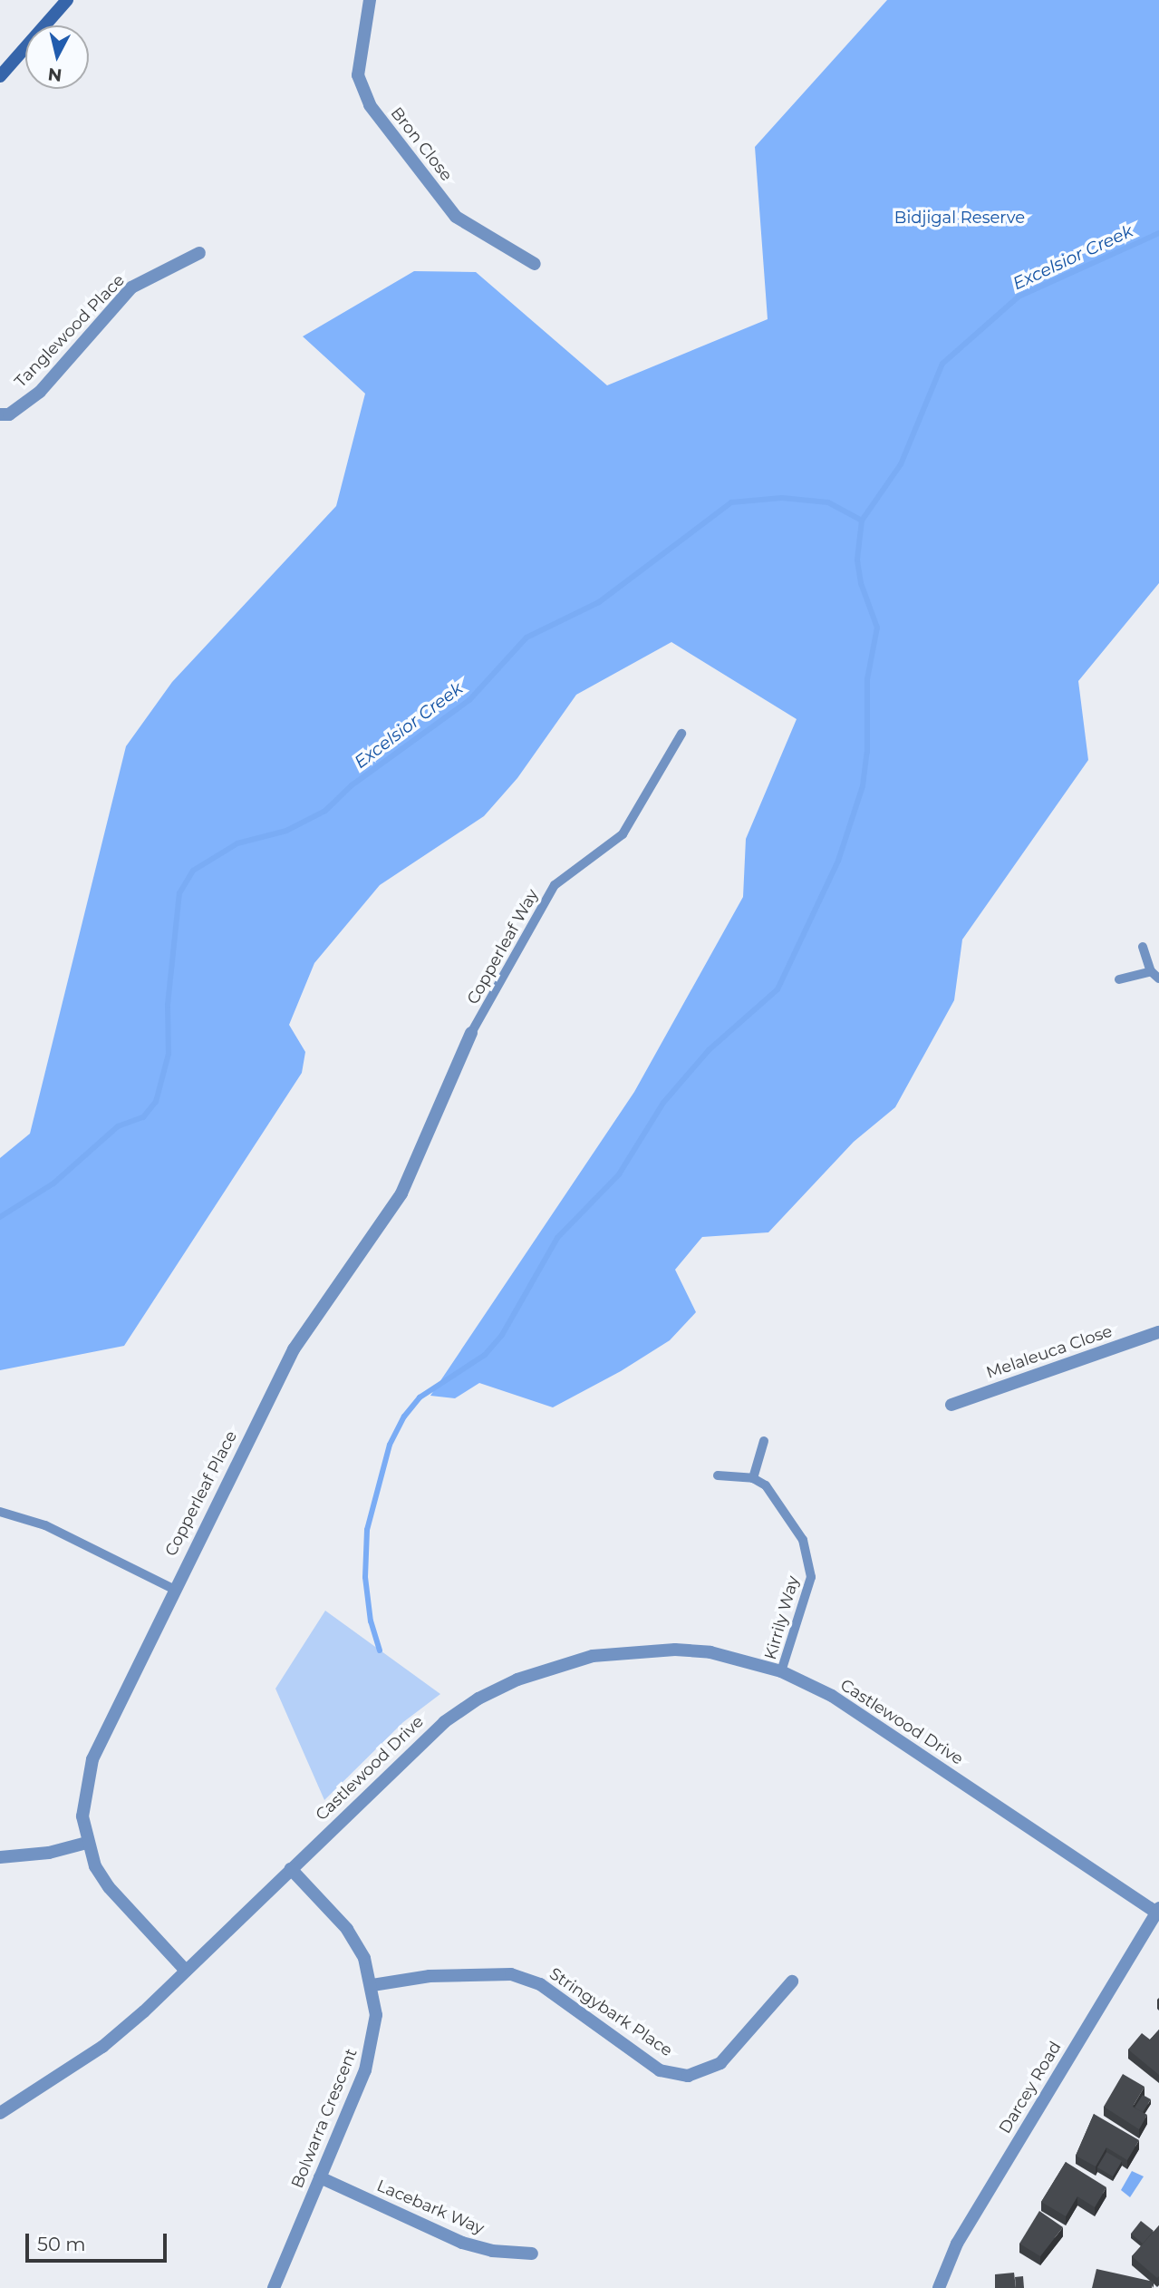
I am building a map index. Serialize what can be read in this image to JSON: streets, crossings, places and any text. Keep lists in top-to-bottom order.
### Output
{
  "streets": {
    "street": [
      "Bron Close",
      "Tanglewood Place",
      "Melaleuca Close",
      "Copperleaf Place",
      "Castlewood Drive",
      "Stringybark Place",
      "Darcey Road",
      "Bolwarra Crescent",
      "Lacebark Way"
    ],
    "lane": ["Copperleaf Way", "Kirrily Way"]
  },
  "crossings": [
    ["Copperleaf Way", "Copperleaf Place"],
    ["Copperleaf Place", "Castlewood Drive"],
    ["Kirrily Way", "Castlewood Drive"],
    ["Castlewood Drive", "Darcey Road"],
    ["Castlewood Drive", "Bolwarra Crescent"],
    ["Stringybark Place", "Bolwarra Crescent"],
    ["Bolwarra Crescent", "Lacebark Way"]
  ],
  "water": ["Excelsior Creek"],
  "parks": ["Bidjigal Reserve"],
  "scale_bar": "50 m",
  "north": "bottom"
}
